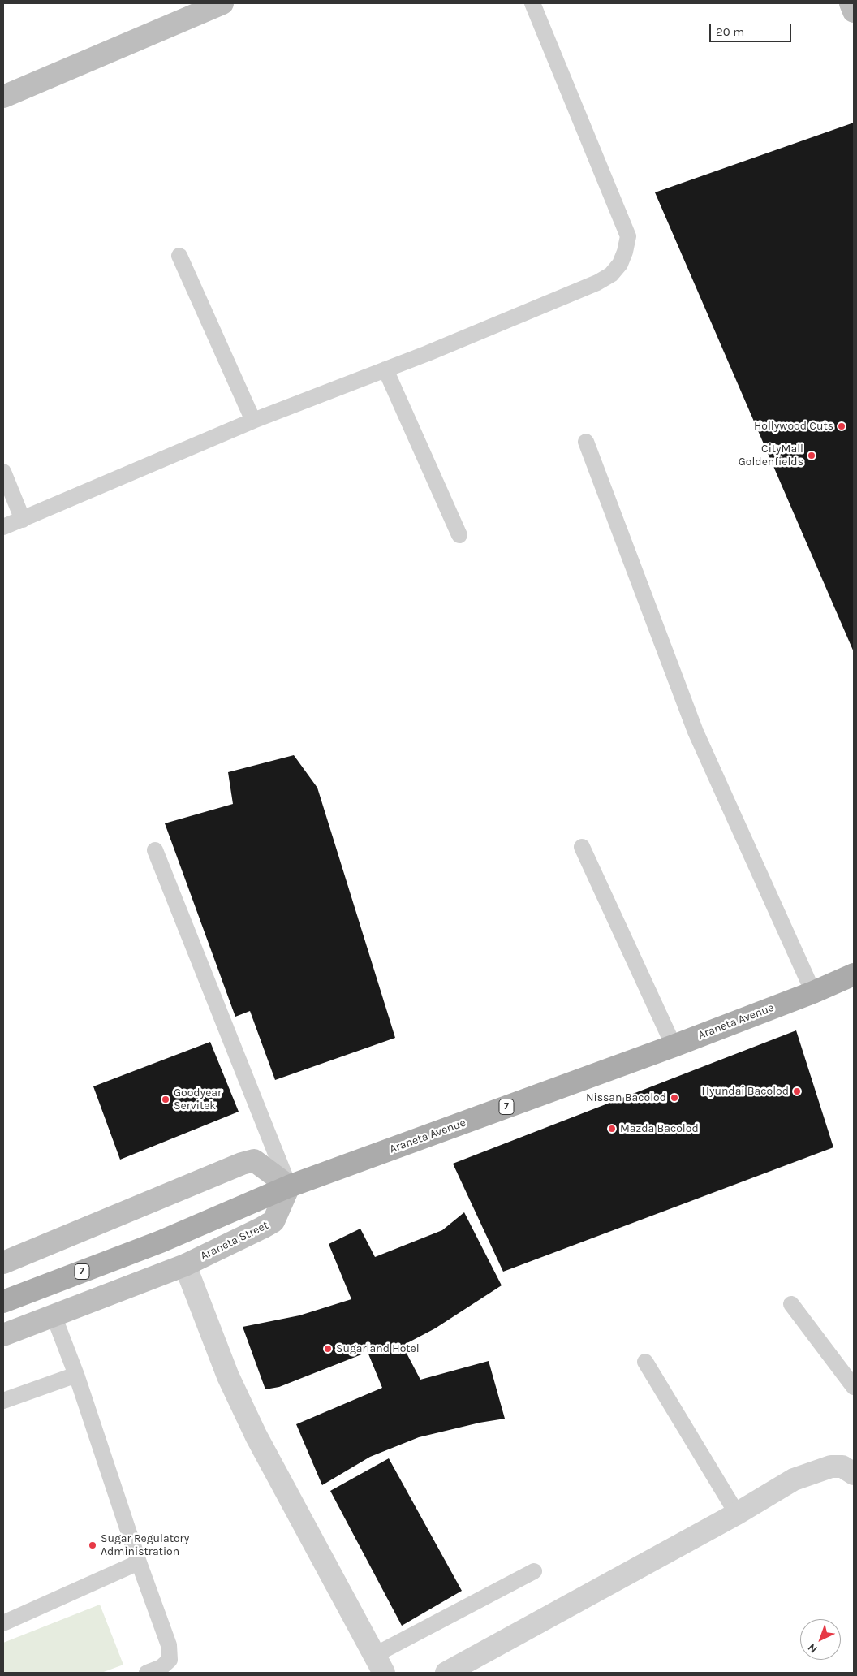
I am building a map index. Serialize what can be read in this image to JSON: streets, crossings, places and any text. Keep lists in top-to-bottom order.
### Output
{
  "streets": {
    "main road": ["Araneta Avenue", "7", "Araneta Street"]
  },
  "crossings": [
    ["Araneta Avenue", "Araneta Street"]
  ],
  "places": [
    "Hollywood Cuts",
    "CityMall Goldenfields",
    "Hyundai Bacolod",
    "Nissan Bacolod",
    "Goodyear Servitek",
    "Mazda Bacolod",
    "Sugarland Hotel",
    "Sugar Regulatory Administration"
  ],
  "scale_bar": "20 m",
  "north": "bottom left"
}
